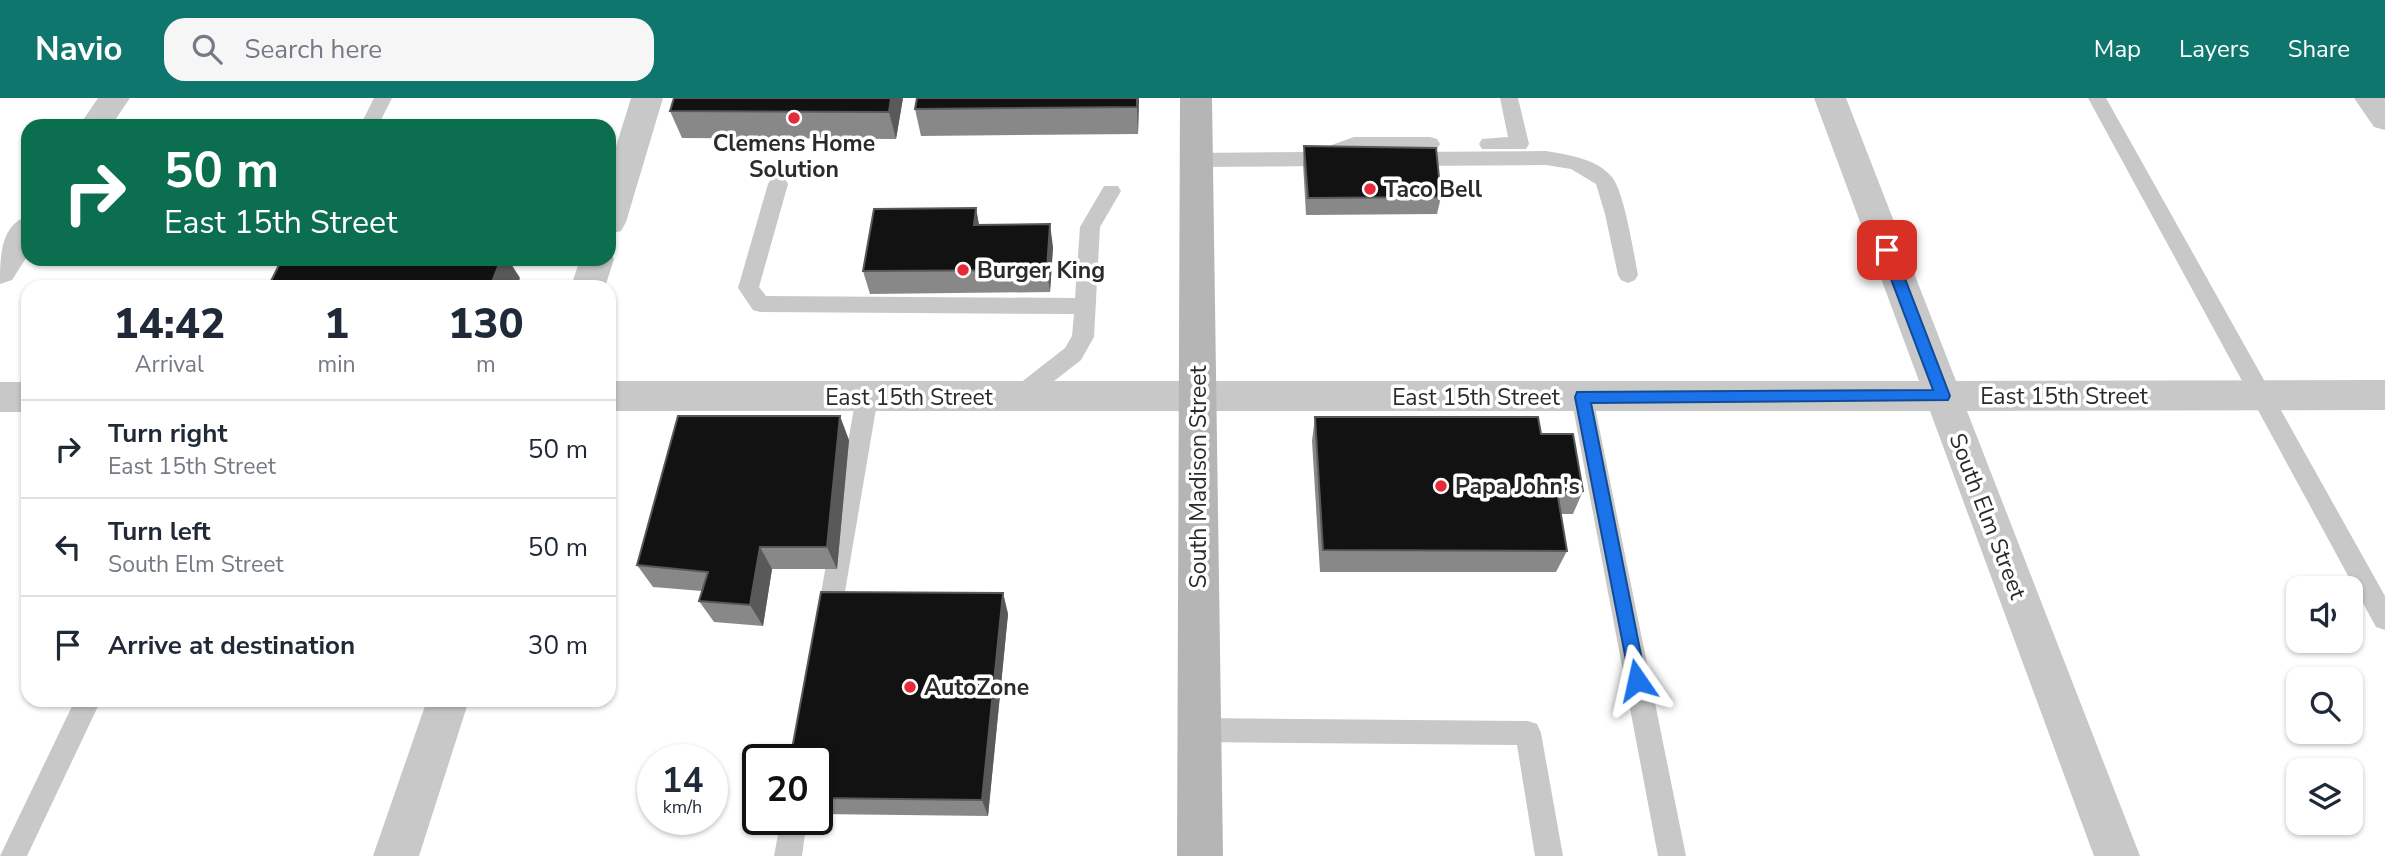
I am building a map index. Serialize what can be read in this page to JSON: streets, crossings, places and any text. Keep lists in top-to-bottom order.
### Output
{
  "streets": {
    "main road": ["South Madison Street"],
    "street": ["East 15th Street", "South Elm Street"]
  },
  "crossings": [
    ["East 15th Street", "South Madison Street"],
    ["East 15th Street", "South Elm Street"]
  ],
  "places": [
    "Clemens Home Solution",
    "Taco Bell",
    "Burger King",
    "Papa John's",
    "AutoZone"
  ],
  "page": {
    "header": "Navio",
    "search": "Search here",
    "nav": ["Map", "Layers", "Share"],
    "turn": ["50 m", "East 15th Street"],
    "eta": [
      "14:42",
      "Arrival",
      "1",
      "min",
      "130",
      "m"
    ],
    "list": [
      {
        "name": "Turn right",
        "note": "East 15th Street",
        "value": "50 m"
      },
      {
        "name": "Turn left",
        "note": "South Elm Street",
        "value": "50 m"
      },
      {
        "name": "Arrive at destination",
        "value": "30 m"
      }
    ],
    "speed": "14 km/h",
    "limit": "20"
  }
}
